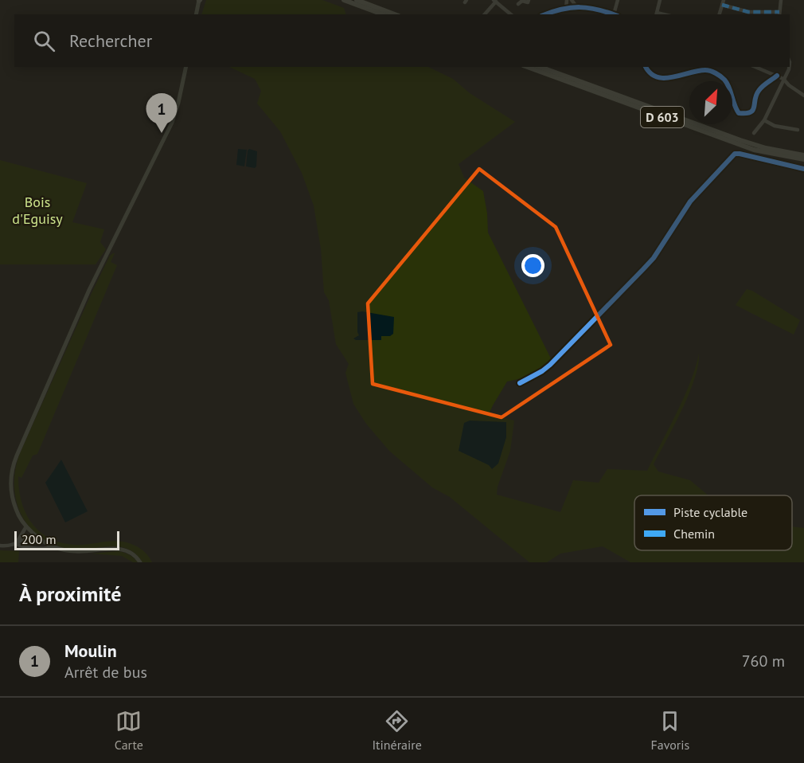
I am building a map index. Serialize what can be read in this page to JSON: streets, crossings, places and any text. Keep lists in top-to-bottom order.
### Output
{
  "streets": {
    "highway": ["D 603"]
  },
  "parks": ["Bois d'Eguisy"],
  "legend": ["Piste cyclable", "Chemin"],
  "scale_bar": "200 m",
  "north": "top right",
  "page": {
    "search": "Rechercher",
    "pins": "1",
    "scale": "200 m",
    "heading": "À proximité",
    "list": [
      {
        "mark": "1",
        "name": "Moulin",
        "note": "Arrêt de bus",
        "value": "760 m"
      }
    ],
    "nav": ["Carte", "Itinéraire", "Favoris"]
  }
}
